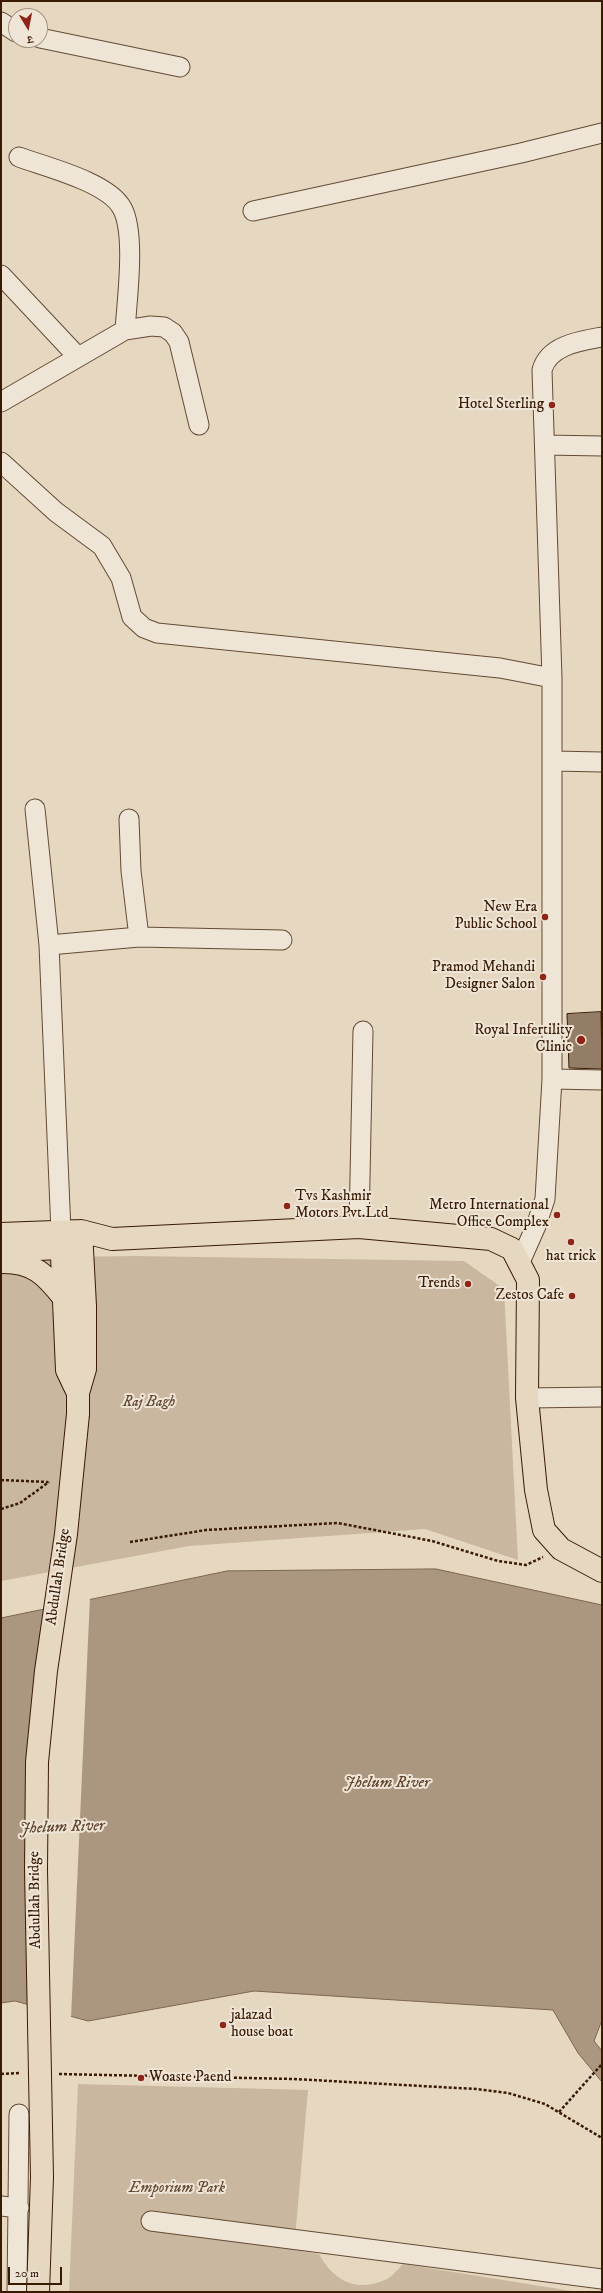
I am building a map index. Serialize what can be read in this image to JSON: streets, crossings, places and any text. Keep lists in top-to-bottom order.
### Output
{
  "streets": {
    "main road": ["Abdullah Bridge"]
  },
  "water": ["Jhelum River"],
  "parks": ["Raj Bagh", "Emporium Park"],
  "places": [
    "Hotel Sterling",
    "New Era Public School",
    "Pramod Mehandi Designer Salon",
    "Royal Infertility Clinic",
    "Tvs Kashmir Motors Pvt.Ltd",
    "Metro International Office Complex",
    "hat trick",
    "Trends",
    "Zestos Cafe",
    "jalazad house boat",
    "Woaste Paend"
  ],
  "scale_bar": "20 m",
  "north": "bottom"
}
